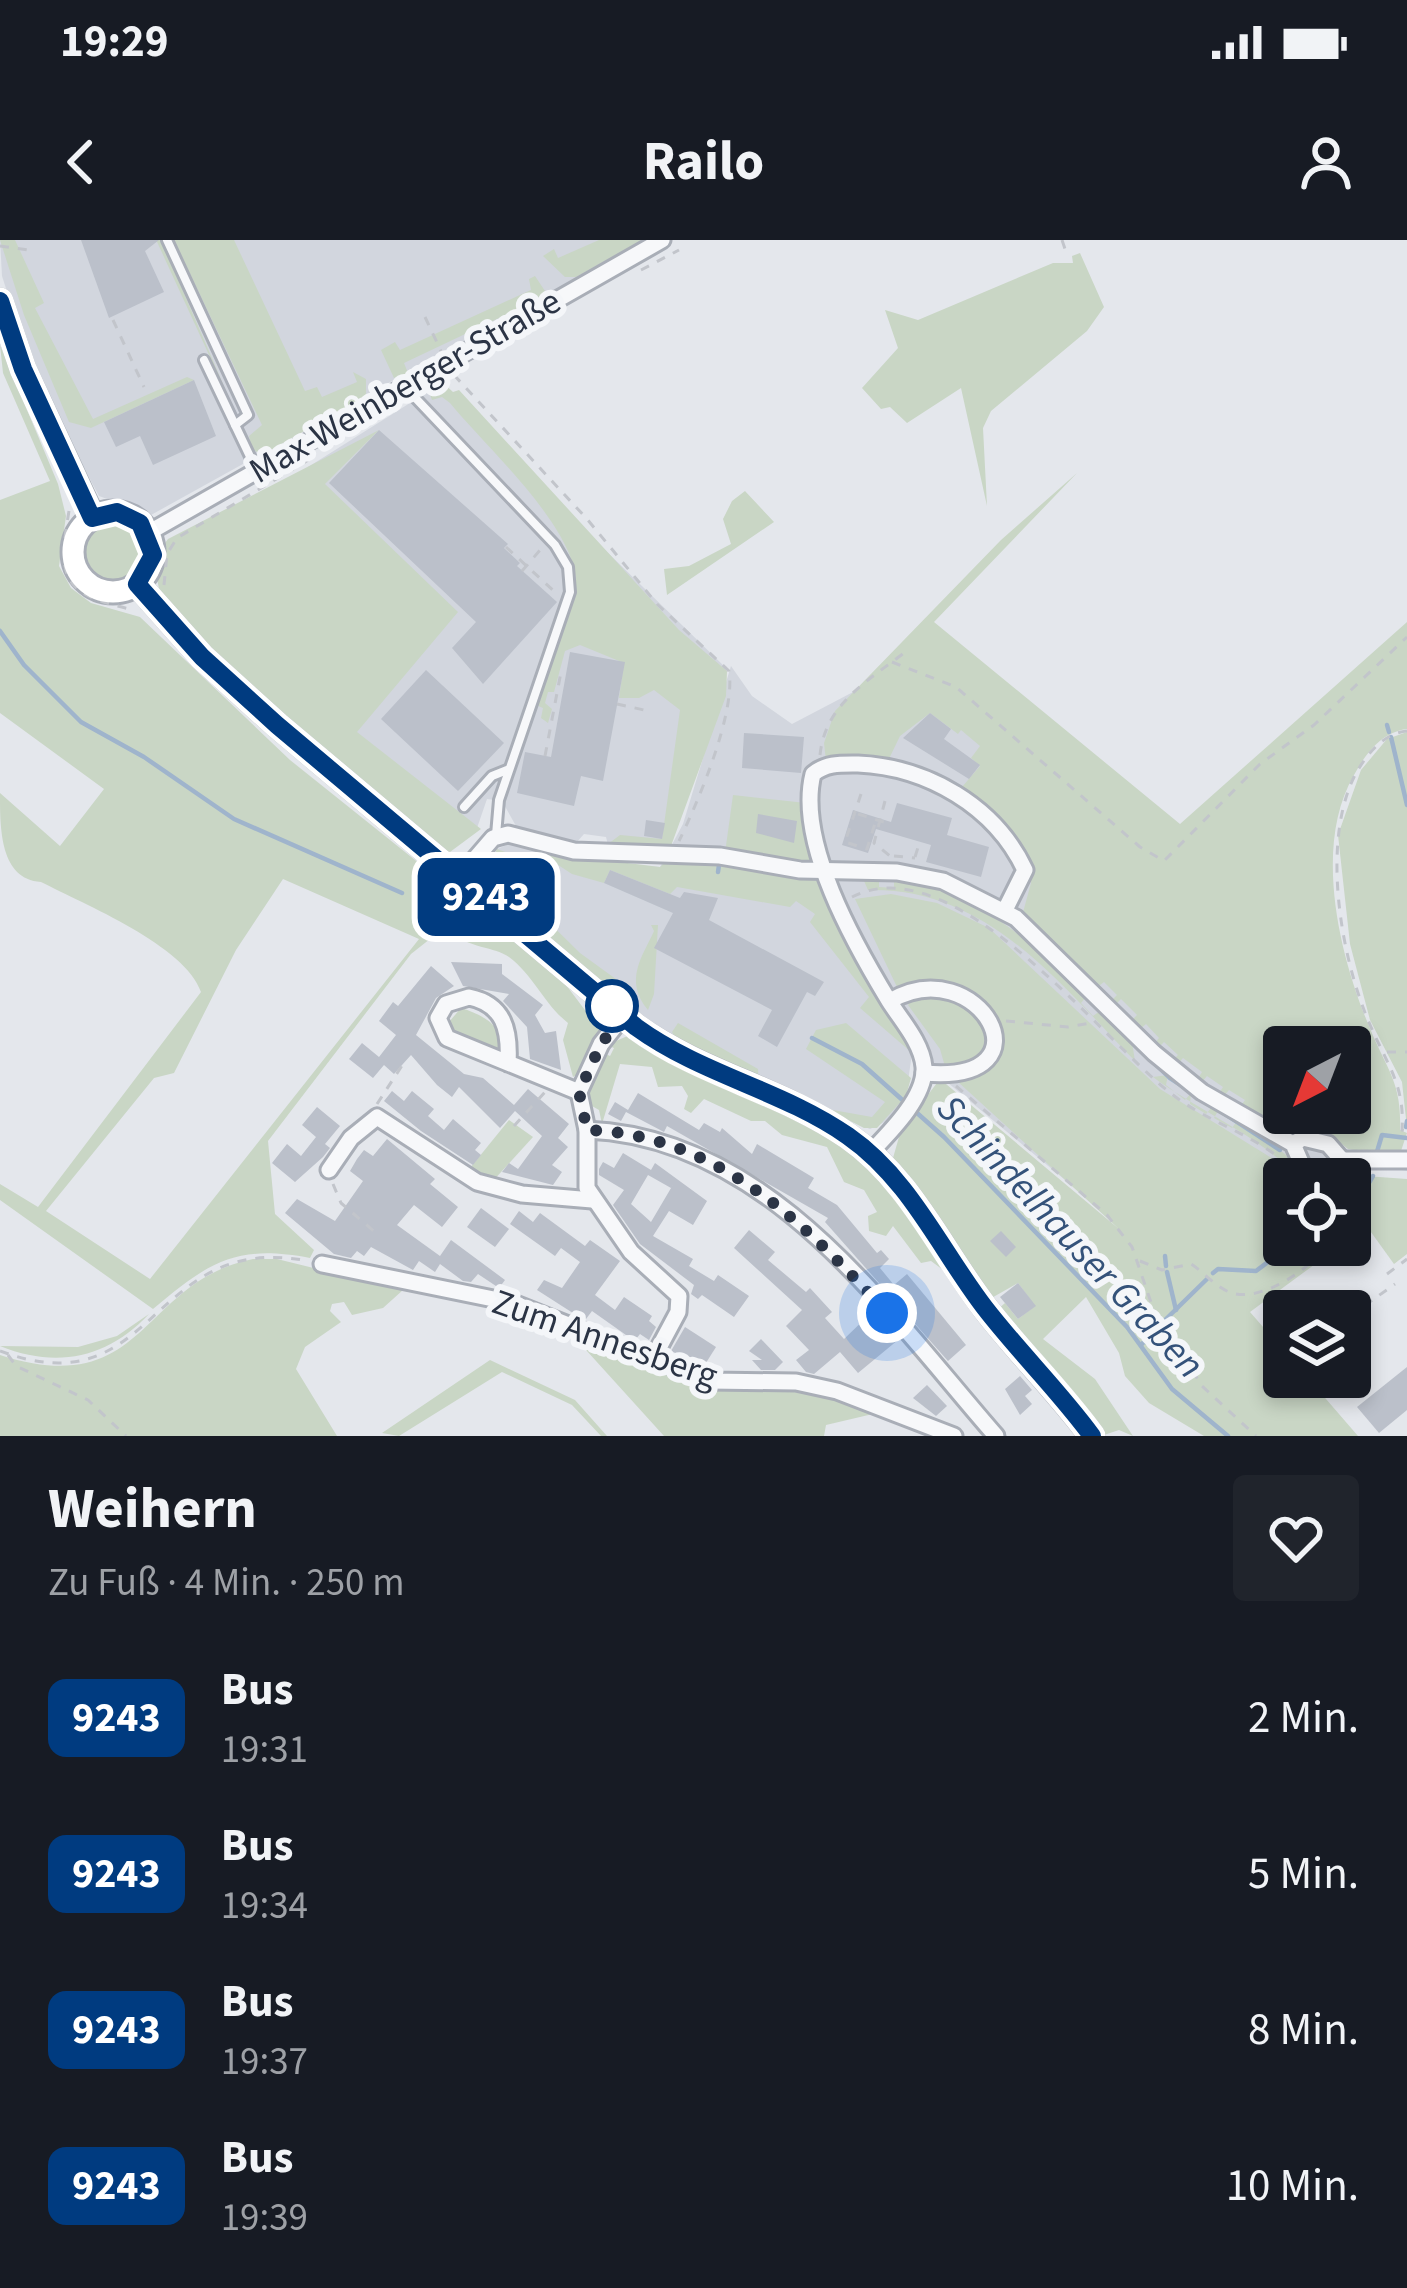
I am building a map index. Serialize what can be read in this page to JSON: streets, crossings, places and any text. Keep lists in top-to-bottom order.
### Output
{
  "streets": {
    "street": ["Max-Weinberger-Straße", "Zum Annesberg"]
  },
  "water": ["Schindelhauser Graben"],
  "lines": ["bus line 9243"],
  "north": "bottom left",
  "page": {
    "status": "19:29",
    "header": "Railo",
    "on_map": "9243",
    "heading": ["Weihern", "Zu Fuß · 4 Min. · 250 m"],
    "list": [
      {
        "mark": "9243",
        "name": "Bus",
        "note": "19:31",
        "value": "2 Min."
      },
      {
        "mark": "9243",
        "name": "Bus",
        "note": "19:34",
        "value": "5 Min."
      },
      {
        "mark": "9243",
        "name": "Bus",
        "note": "19:37",
        "value": "8 Min."
      },
      {
        "mark": "9243",
        "name": "Bus",
        "note": "19:39",
        "value": "10 Min."
      }
    ]
  }
}
